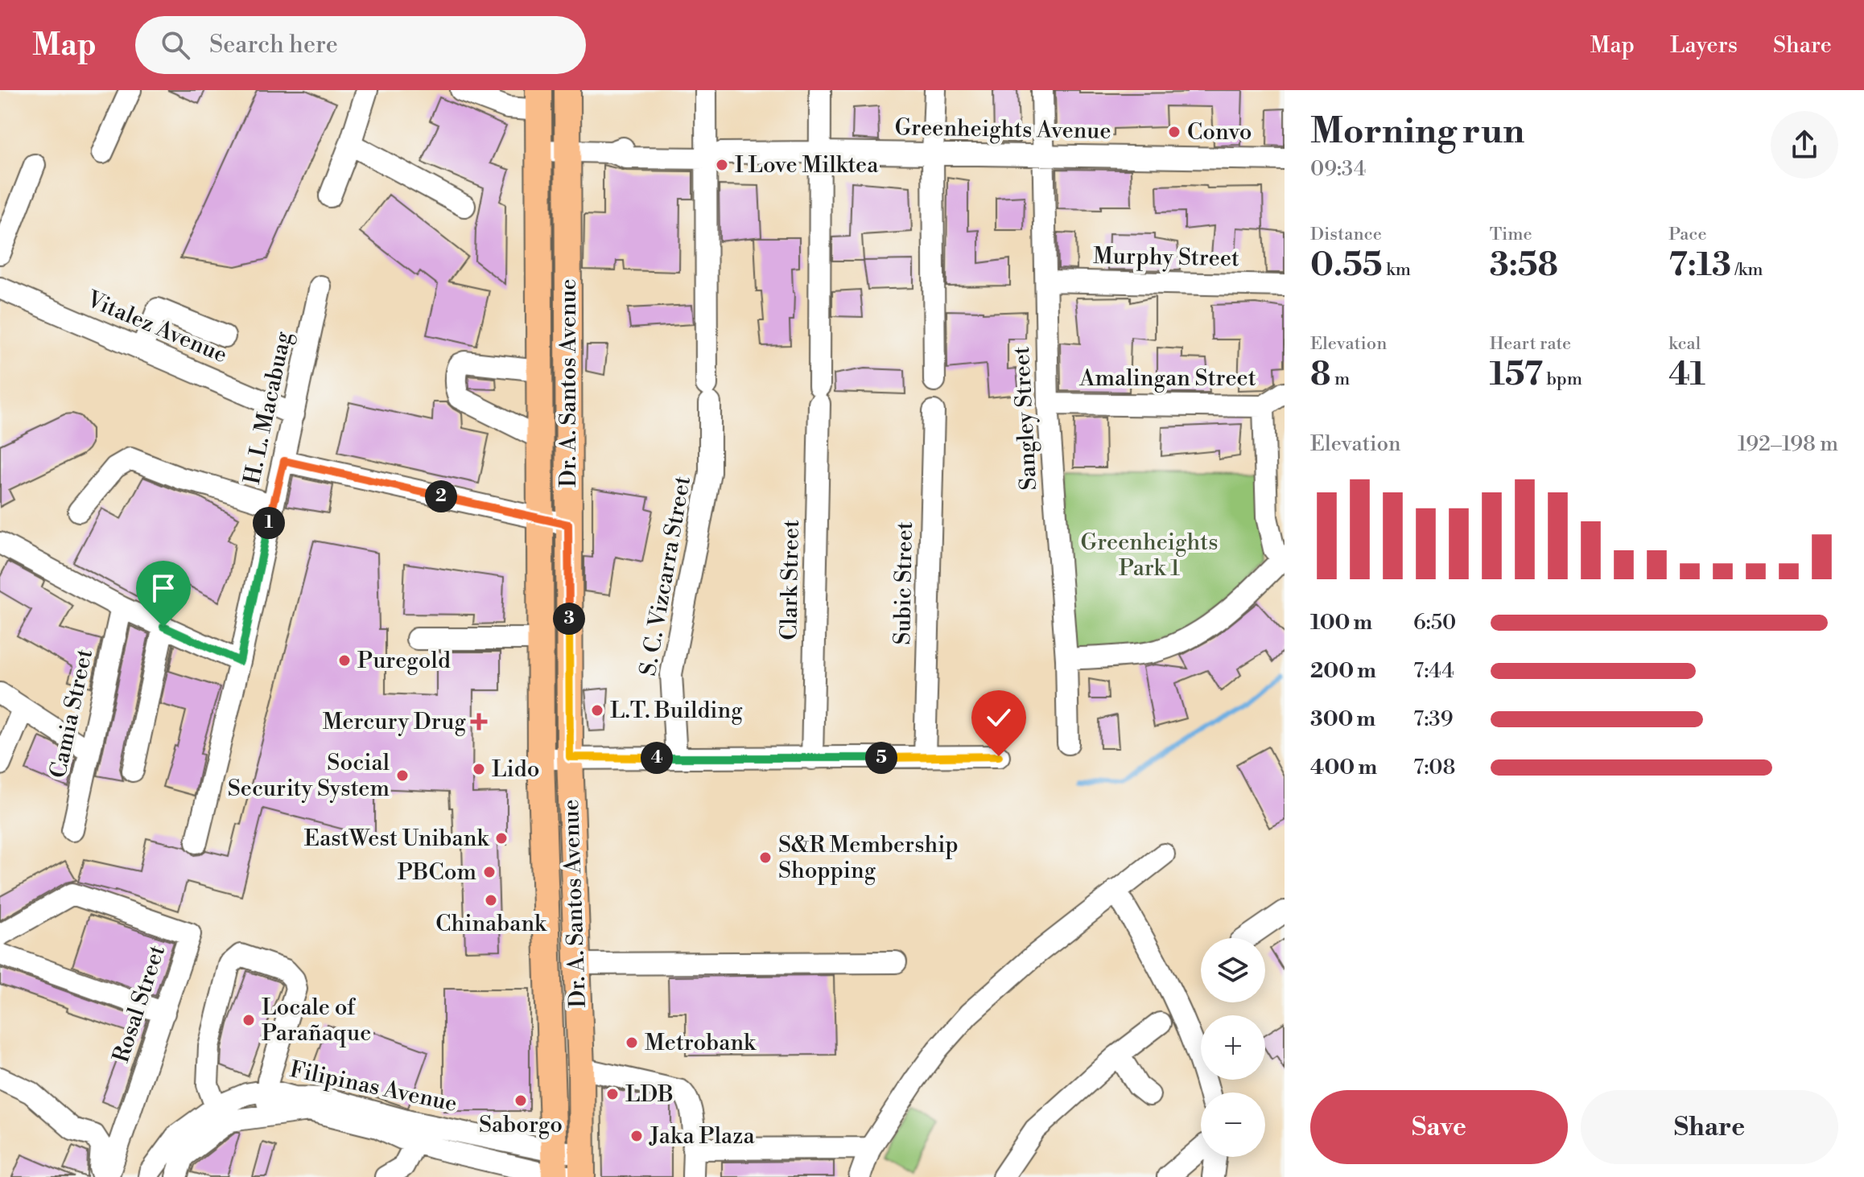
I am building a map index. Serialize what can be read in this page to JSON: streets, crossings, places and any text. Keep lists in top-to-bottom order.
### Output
{
  "streets": {
    "main road": ["Dr. A. Santos Avenue"],
    "street": [
      "Greenheights Avenue",
      "Murphy Street",
      "Vitalez Avenue",
      "Amalingan Street",
      "H. L. Macabuag",
      "Sangley Street",
      "S. C. Vizcarra Street",
      "Clark Street",
      "Subic Street",
      "Camia Street",
      "Rosal Street",
      "Filipinas Avenue"
    ]
  },
  "crossings": [
    ["Greenheights Avenue", "Dr. A. Santos Avenue"],
    ["Greenheights Avenue", "Sangley Street"],
    ["Greenheights Avenue", "S. C. Vizcarra Street"],
    ["Greenheights Avenue", "Clark Street"],
    ["Murphy Street", "Sangley Street"],
    ["Vitalez Avenue", "H. L. Macabuag"],
    ["Amalingan Street", "Sangley Street"],
    ["Dr. A. Santos Avenue", "Filipinas Avenue"]
  ],
  "parks": ["Greenheights Park 1"],
  "places": {
    "other": [
      "Convo",
      "I Love Milktea",
      "Puregold",
      "L.T. Building",
      "Lido",
      "Social Security System",
      "EastWest Unibank",
      "S&R Membership Shopping",
      "PBCom",
      "Chinabank",
      "Locale of Parañaque",
      "Metrobank",
      "LDB",
      "Saborgo",
      "Jaka Plaza"
    ],
    "health": ["Mercury Drug"]
  },
  "page": {
    "header": "Map",
    "search": "Search here",
    "nav": ["Map", "Layers", "Share"],
    "heading": ["Morning run", "09:34"],
    "stats": [
      ["Distance", "0.55 km"],
      ["Time", "3:58"],
      ["Pace", "7:13 /km"],
      ["Elevation", "8 m"],
      ["Heart rate", "157 bpm"],
      ["kcal", "41"]
    ],
    "chart": ["Elevation", "192–198 m"],
    "pins": [
      "2",
      "1",
      "3",
      "4",
      "5"
    ],
    "list": [
      {
        "name": "100 m",
        "note": "6:50"
      },
      {
        "name": "200 m",
        "note": "7:44"
      },
      {
        "name": "300 m",
        "note": "7:39"
      },
      {
        "name": "400 m",
        "note": "7:08"
      }
    ],
    "map_buttons": ["+", "−"],
    "buttons": ["Save", "Share"]
  }
}
